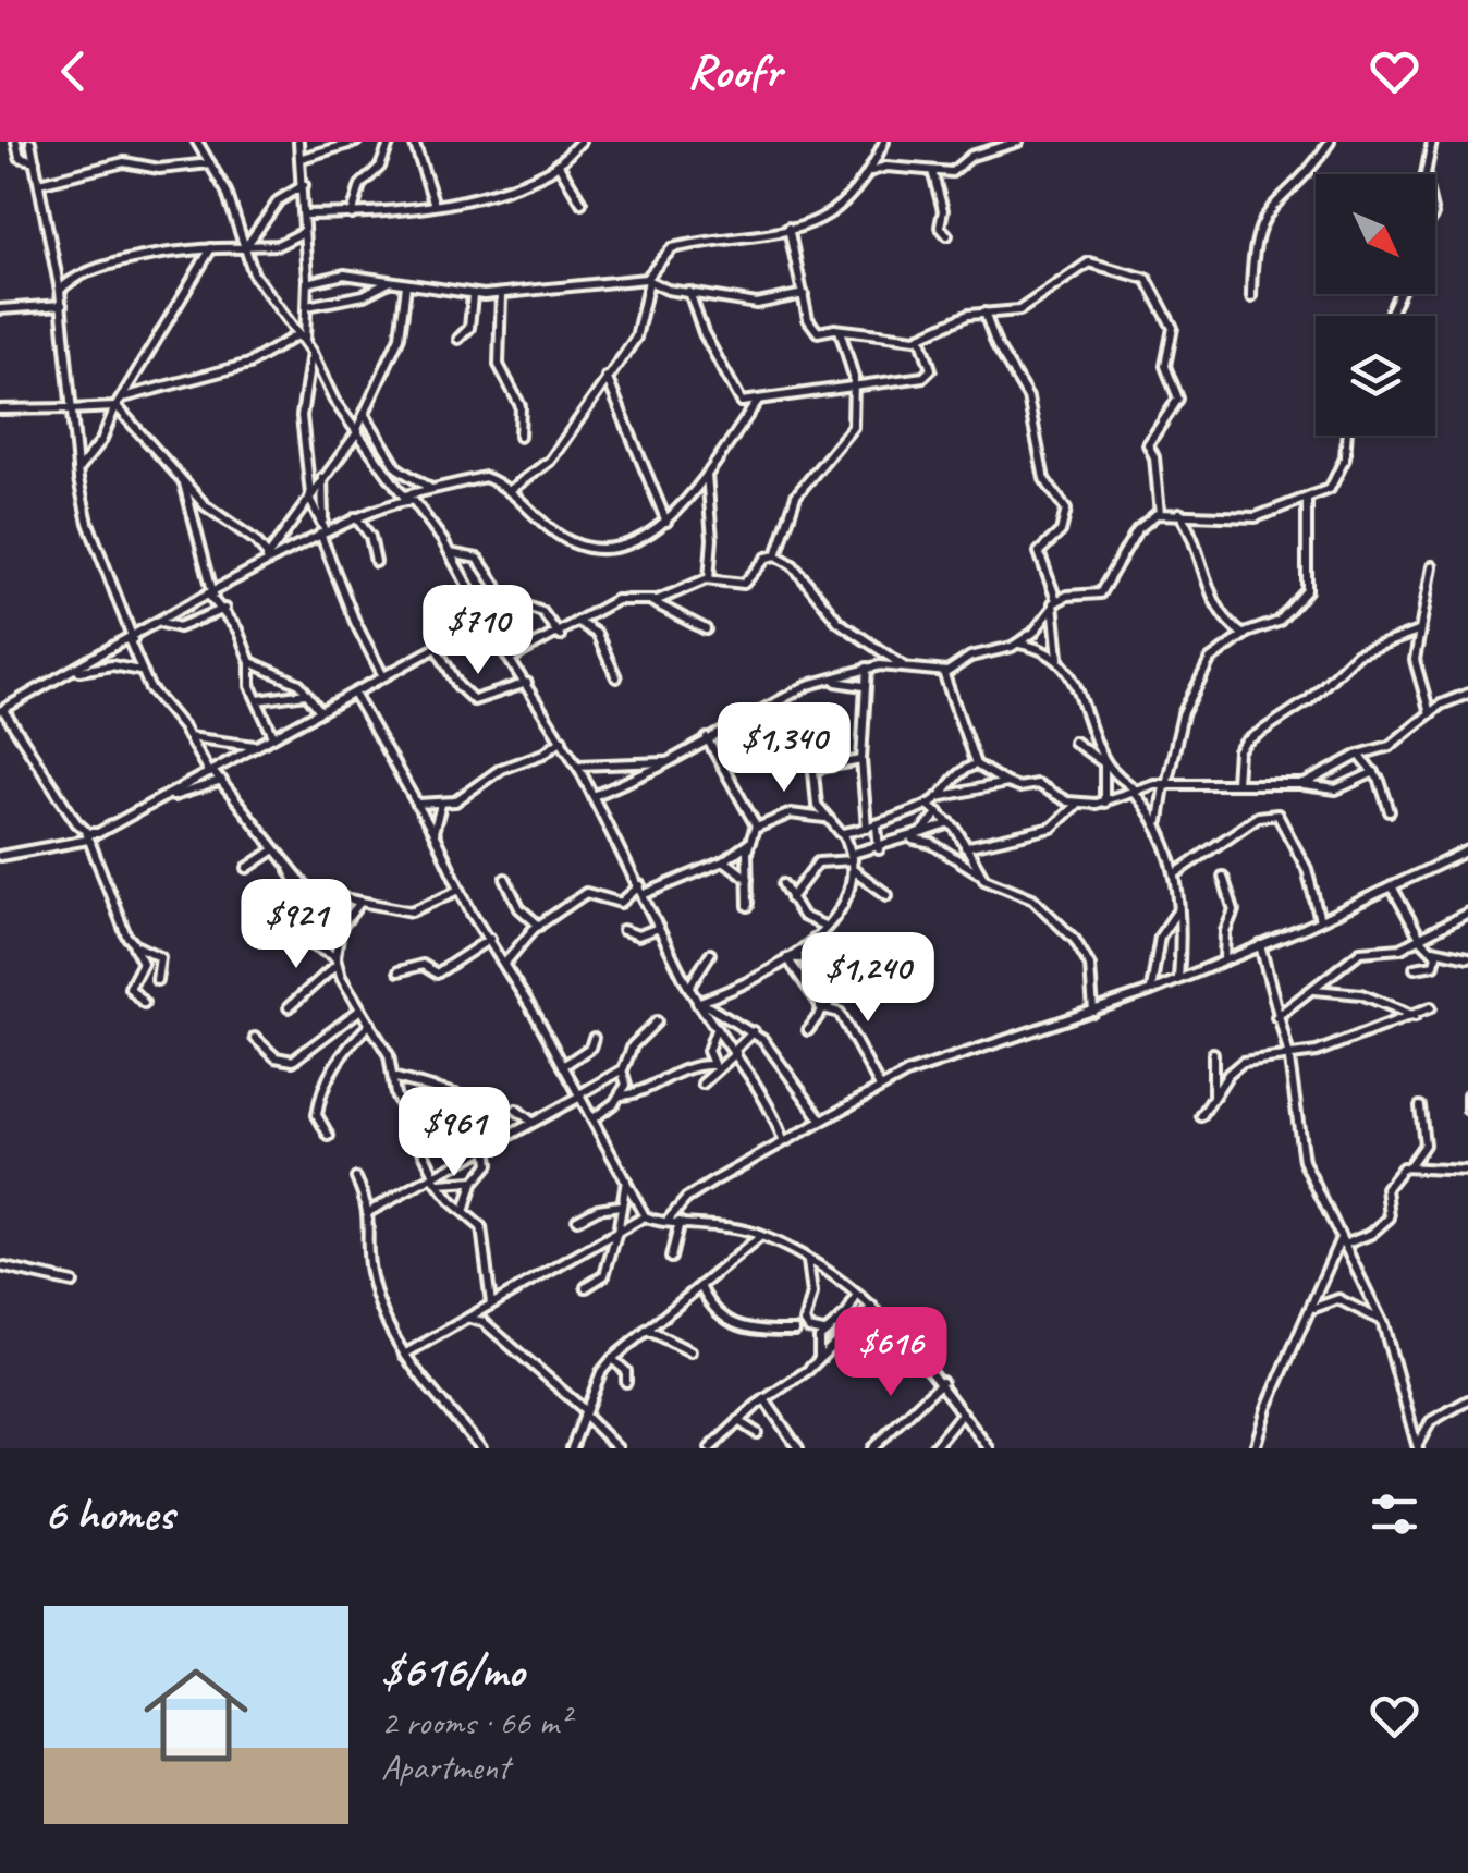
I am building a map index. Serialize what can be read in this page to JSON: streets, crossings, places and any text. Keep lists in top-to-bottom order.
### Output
{
  "north": "bottom right",
  "page": {
    "header": "Roofr",
    "price": [
      "$710",
      "$1,340",
      "$921",
      "$1,240",
      "$961",
      "$616"
    ],
    "heading": "6 homes",
    "list": [
      {
        "name": "$616/mo",
        "note": "2 rooms · 66 m² · Apartment"
      }
    ]
  }
}
